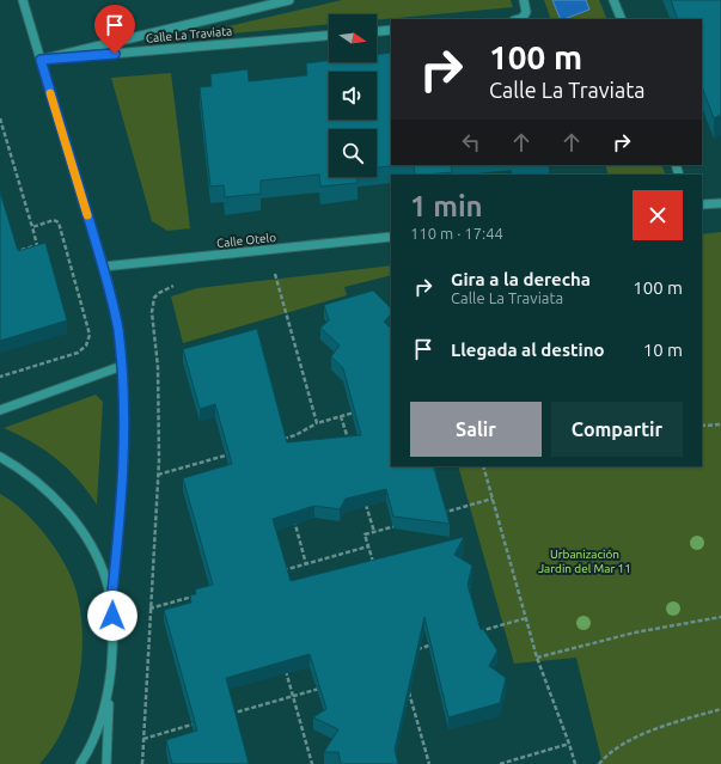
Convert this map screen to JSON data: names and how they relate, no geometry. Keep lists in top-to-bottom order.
{
  "streets": {
    "street": ["Calle La Traviata", "Calle Otelo"]
  },
  "parks": ["Urbanización Jardin del Mar 11"],
  "north": "right",
  "page": {
    "turn": ["100 m", "Calle La Traviata"],
    "heading": ["1 min", "110 m · 17:44"],
    "list": [
      {
        "name": "Gira a la derecha",
        "note": "Calle La Traviata",
        "value": "100 m"
      },
      {
        "name": "Llegada al destino",
        "value": "10 m"
      }
    ],
    "buttons": ["Salir", "Compartir"]
  }
}
